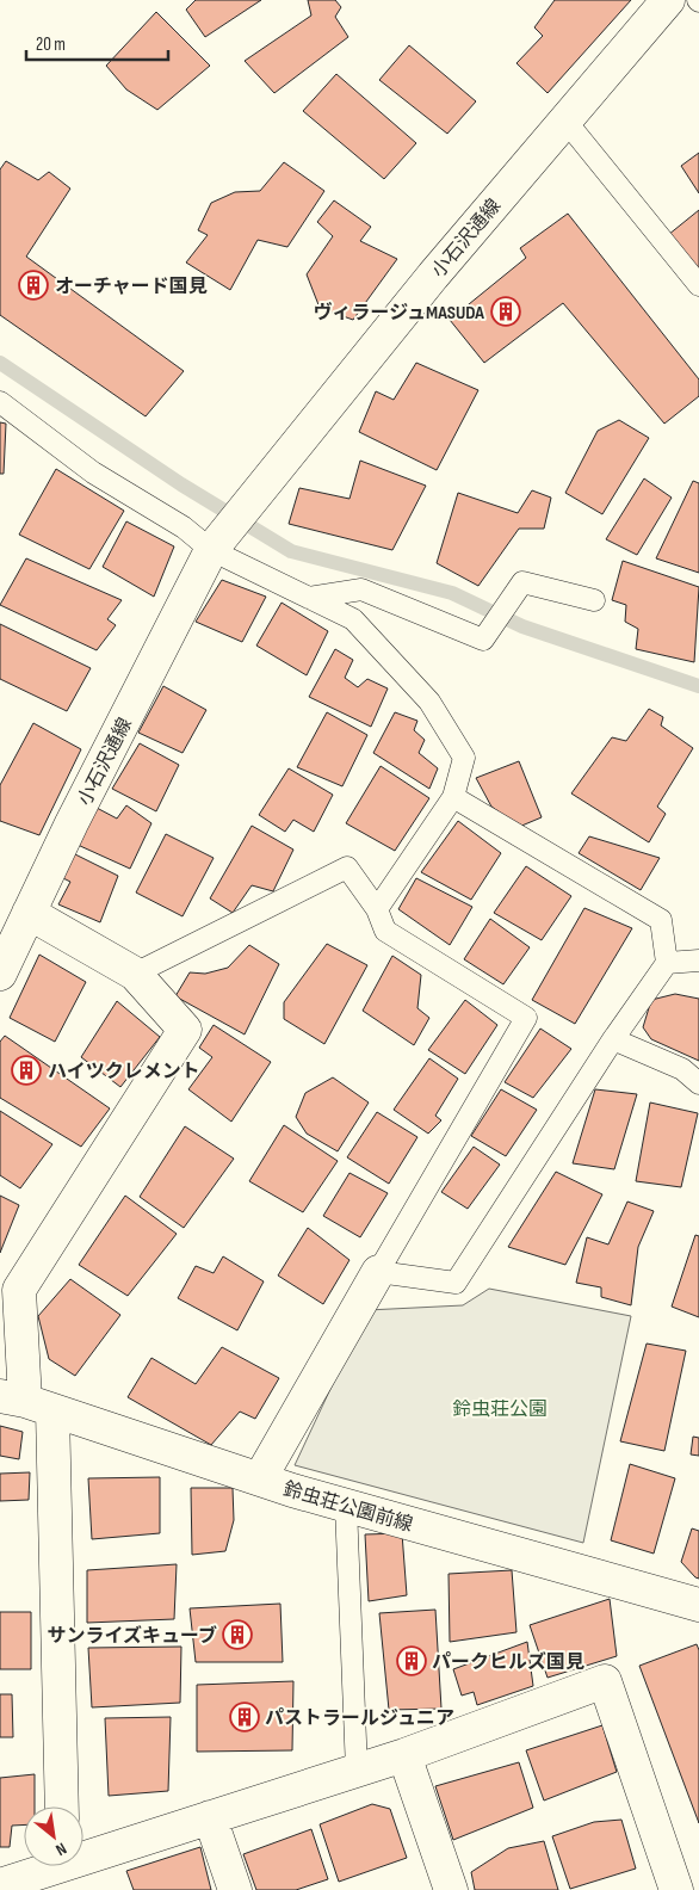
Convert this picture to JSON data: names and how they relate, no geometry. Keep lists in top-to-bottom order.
{
  "streets": {
    "street": ["小石沢通線", "鈴虫荘公園前線"]
  },
  "parks": ["鈴虫荘公園"],
  "places": {
    "building": [
      "オーチャード国見",
      "ヴィラージュMASUDA",
      "ハイツクレメント",
      "サンライズキューブ",
      "パークヒルズ国見",
      "パストラールジュニア"
    ]
  },
  "scale_bar": "20 m",
  "north": "bottom right"
}
